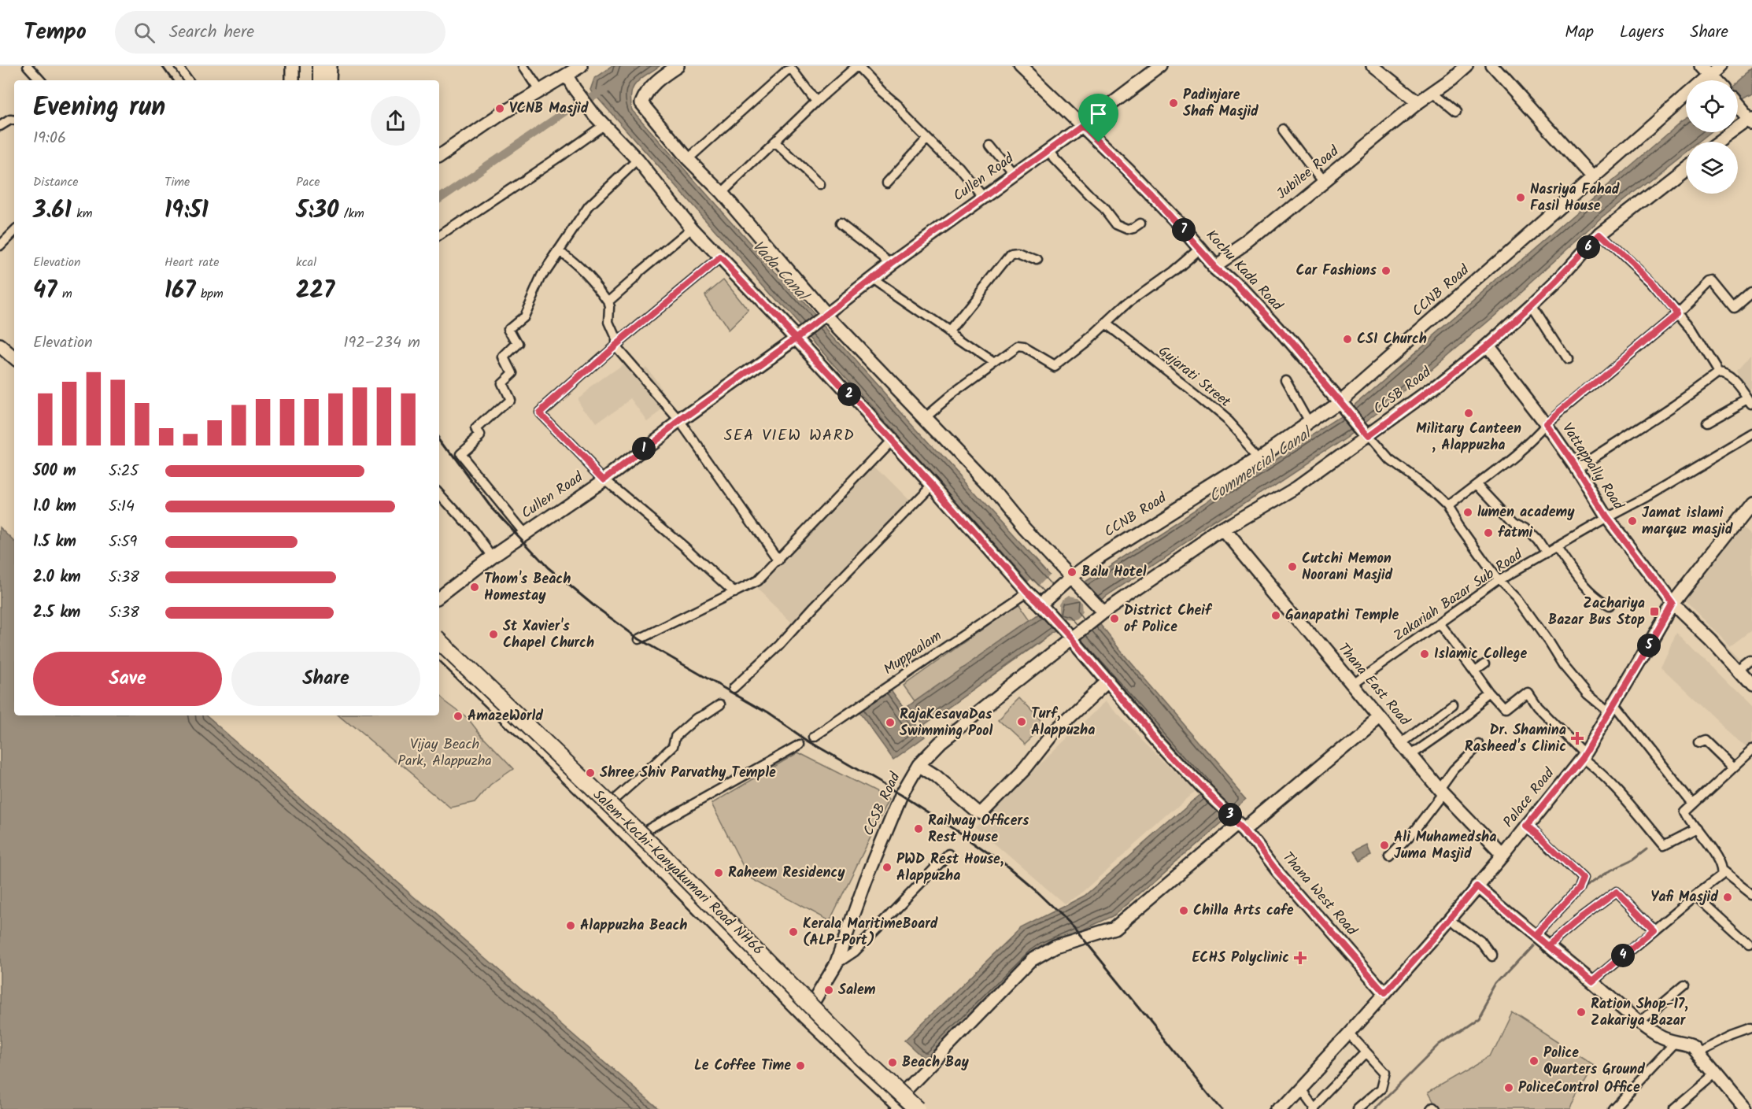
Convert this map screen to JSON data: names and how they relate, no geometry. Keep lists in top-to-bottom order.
{
  "streets": {
    "highway": ["Salem-Kochi-Kanyakumari Road NH66"],
    "main road": [
      "Jubilee Road",
      "Cullen Road",
      "Kochu Kada Road",
      "CCNB Road",
      "CCSB Road",
      "Vattappally Road",
      "Thana East Road",
      "Palace Road",
      "Thana West Road"
    ],
    "street": ["Gujarati Street", "Zakariah Bazar Sub Road", "Muppaalam"]
  },
  "crossings": [
    ["Jubilee Road", "Kochu Kada Road"],
    ["Cullen Road", "Kochu Kada Road"],
    ["Kochu Kada Road", "CCNB Road"],
    ["Kochu Kada Road", "CCSB Road"],
    ["CCNB Road", "Gujarati Street"],
    ["CCSB Road", "Vattappally Road"],
    ["CCSB Road", "Thana East Road"],
    ["Vattappally Road", "Zakariah Bazar Sub Road"],
    ["Vattappally Road", "Palace Road"],
    ["Zakariah Bazar Sub Road", "Thana East Road"],
    ["Thana East Road", "Palace Road"],
    ["Palace Road", "Thana West Road"]
  ],
  "districts": ["SEA VIEW WARD"],
  "water": ["Vada Canal", "Commercial Canal"],
  "parks": ["Vijay Beach Park, Alappuzha"],
  "places": {
    "other": [
      "Padinjare Shafi Masjid",
      "VCNB Masjid",
      "Nasriya Fahad Fasil House",
      "Car Fashions",
      "CSI Church",
      "Military Canteen , Alappuzha",
      "lumen academy",
      "Jamat islami marquz masjid",
      "fatmi",
      "Cutchi Memon Noorani Masjid",
      "Balu Hotel",
      "Thom's Beach Homestay",
      "Ganapathi Temple",
      "District Cheif of Police",
      "St Xavier's Chapel Church",
      "Islamic College",
      "AmazeWorld",
      "Turf, Alappuzha",
      "RajaKesavaDas Swimming Pool",
      "Shree Shiv Parvathy Temple",
      "Railway Officers Rest House",
      "Ali Muhamedsha Juma Masjid",
      "PWD Rest House, Alappuzha",
      "Raheem Residency",
      "Yafi Masjid",
      "Chilla Arts cafe",
      "Alappuzha Beach",
      "Kerala MaritimeBoard (ALP-Port)",
      "Salem",
      "Ration Shop-17, Zakariya Bazar",
      "Police Quarters Ground",
      "Beach Bay",
      "Le Coffee Time",
      "PoliceControl Office"
    ],
    "transit": ["Zachariya Bazar Bus Stop"],
    "health": ["Dr. Shamina Rasheed's Clinic", "ECHS Polyclinic"]
  },
  "page": {
    "header": "Tempo",
    "search": "Search here",
    "nav": ["Map", "Layers", "Share"],
    "heading": ["Evening run", "19:06"],
    "stats": [
      ["Distance", "3.61 km"],
      ["Time", "19:51"],
      ["Pace", "5:30 /km"],
      ["Elevation", "47 m"],
      ["Heart rate", "167 bpm"],
      ["kcal", "227"]
    ],
    "pins": [
      "7",
      "6",
      "2",
      "1",
      "5",
      "3",
      "4"
    ],
    "chart": ["Elevation", "192–234 m"],
    "list": [
      {
        "name": "500 m",
        "note": "5:25"
      },
      {
        "name": "1.0 km",
        "note": "5:14"
      },
      {
        "name": "1.5 km",
        "note": "5:59"
      },
      {
        "name": "2.0 km",
        "note": "5:38"
      },
      {
        "name": "2.5 km",
        "note": "5:38"
      }
    ],
    "buttons": ["Save", "Share"]
  }
}
